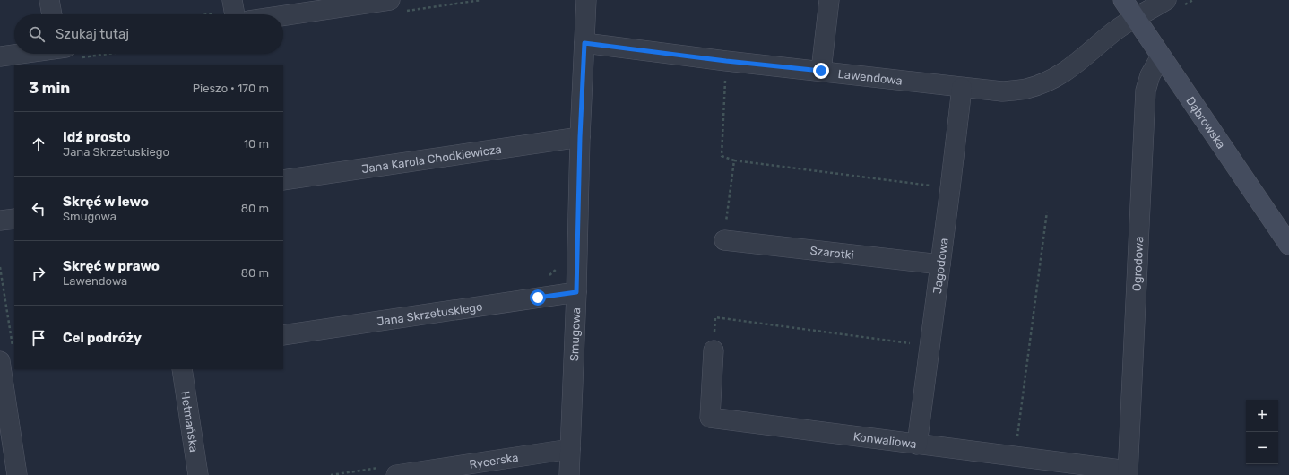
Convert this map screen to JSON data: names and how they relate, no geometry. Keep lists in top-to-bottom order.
{
  "streets": {
    "street": [
      "Lawendowa",
      "Dąbrowska",
      "Jana Karola Chodkiewicza",
      "Szarotki",
      "Ogrodowa",
      "Jagodowa",
      "Jana Skrzetuskiego",
      "Smugowa",
      "Hetmańska",
      "Konwaliowa",
      "Rycerska"
    ]
  },
  "crossings": [
    ["Lawendowa", "Dąbrowska"],
    ["Lawendowa", "Jagodowa"],
    ["Lawendowa", "Smugowa"],
    ["Dąbrowska", "Ogrodowa"],
    ["Jana Karola Chodkiewicza", "Smugowa"],
    ["Szarotki", "Jagodowa"],
    ["Ogrodowa", "Konwaliowa"],
    ["Jagodowa", "Konwaliowa"],
    ["Jana Skrzetuskiego", "Smugowa"],
    ["Smugowa", "Rycerska"]
  ],
  "page": {
    "search": "Szukaj tutaj",
    "heading": ["3 min", "Pieszo · 170 m"],
    "list": [
      ["Idź prosto", "Jana Skrzetuskiego", "10 m"],
      ["Skręć w lewo", "Smugowa", "80 m"],
      ["Skręć w prawo", "Lawendowa", "80 m"],
      "Cel podróży"
    ],
    "map_buttons": ["+", "−"]
  }
}
